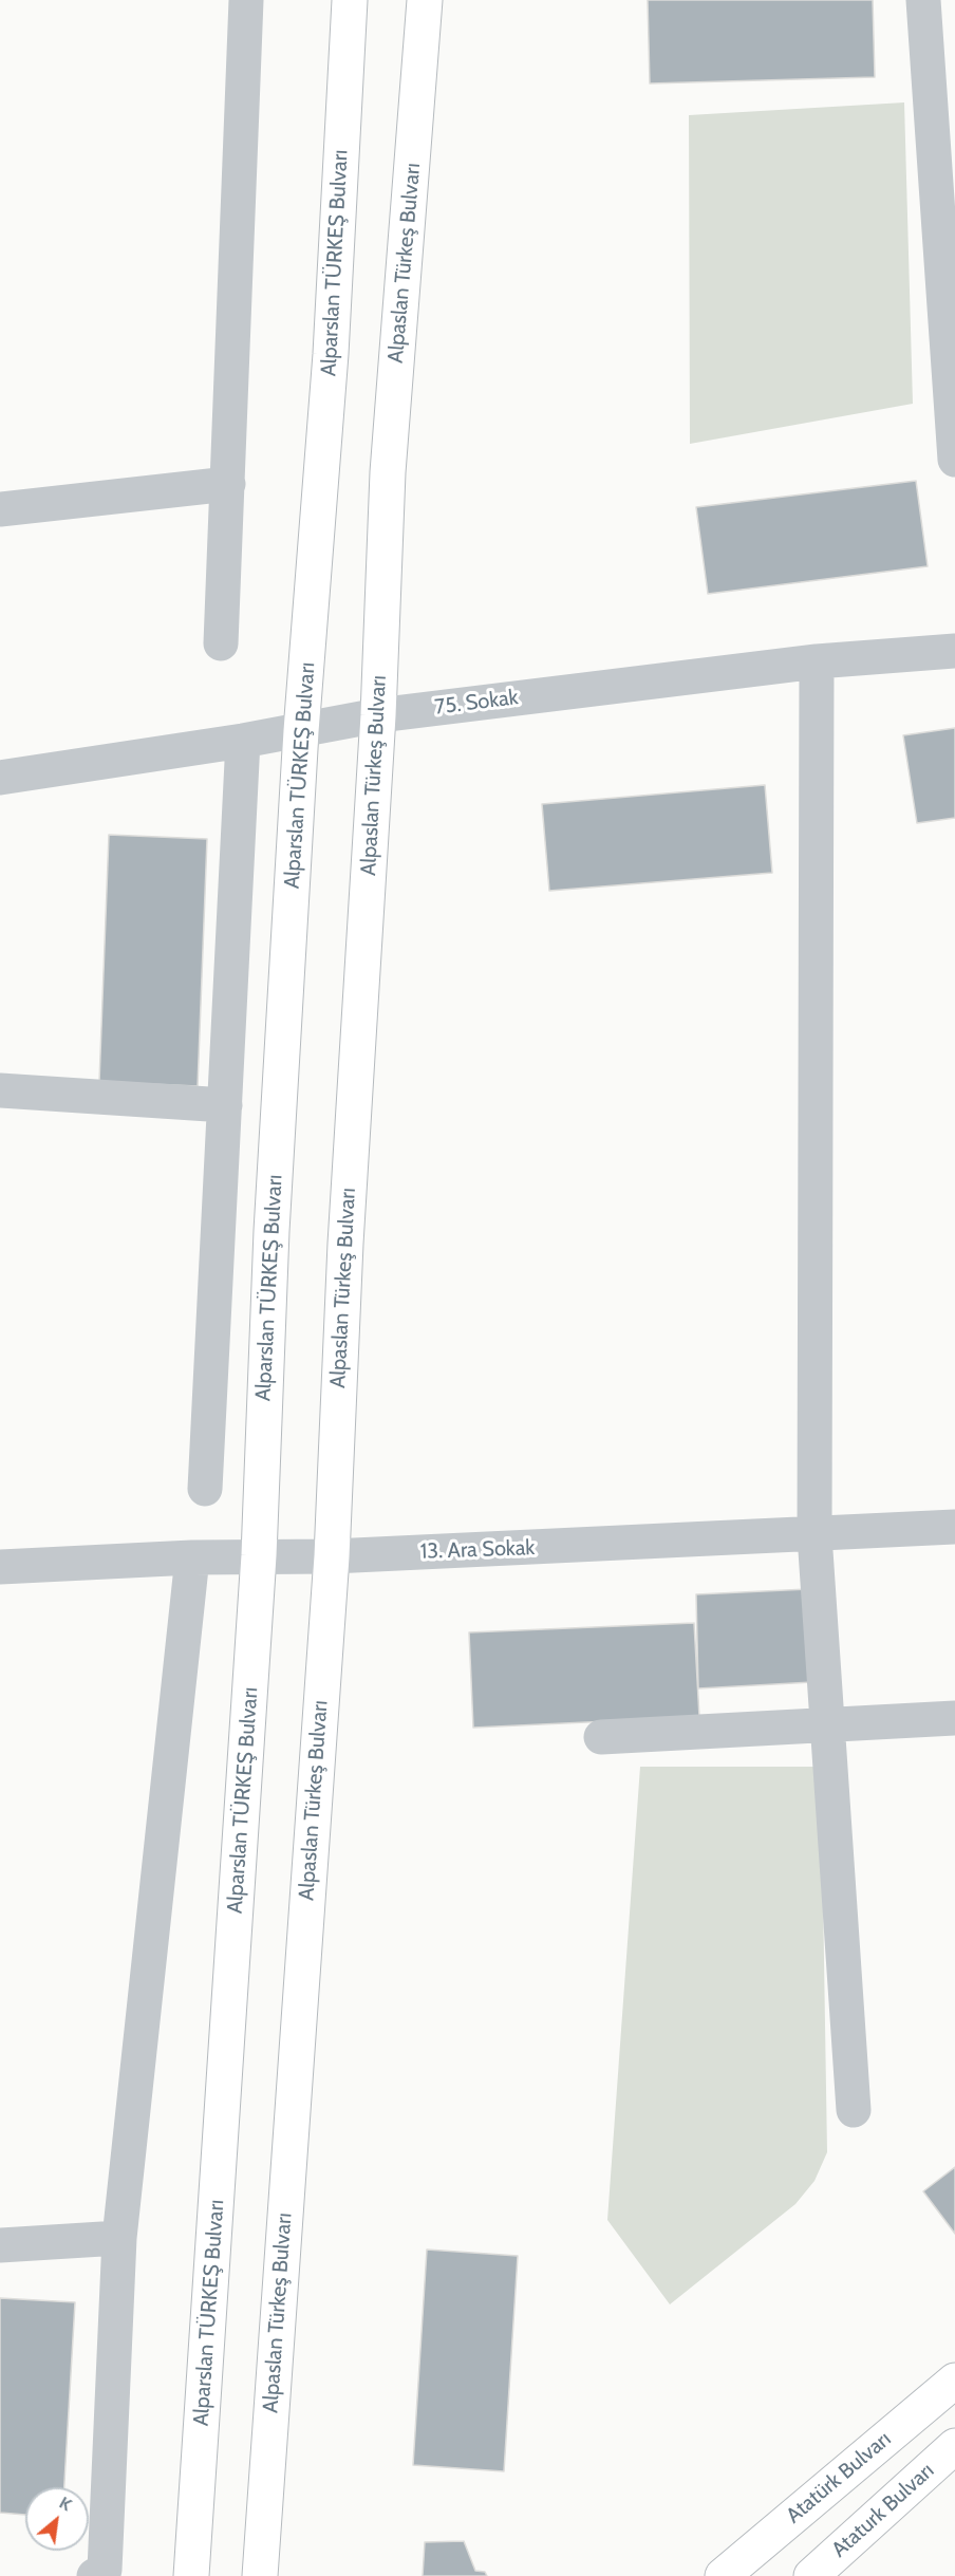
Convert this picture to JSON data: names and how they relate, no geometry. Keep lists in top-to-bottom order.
{
  "streets": {
    "main road": [
      "Alparslan TÜRKEŞ Bulvarı",
      "Alpaslan Türkeş Bulvarı",
      "Atatürk Bulvarı",
      "Ataturk Bulvarı"
    ],
    "street": ["75. Sokak", "13. Ara Sokak"]
  },
  "crossings": [
    ["Alparslan TÜRKEŞ Bulvarı", "75. Sokak"],
    ["Alparslan TÜRKEŞ Bulvarı", "13. Ara Sokak"],
    ["Alpaslan Türkeş Bulvarı", "75. Sokak"],
    ["Alpaslan Türkeş Bulvarı", "13. Ara Sokak"]
  ],
  "north": "top right"
}
